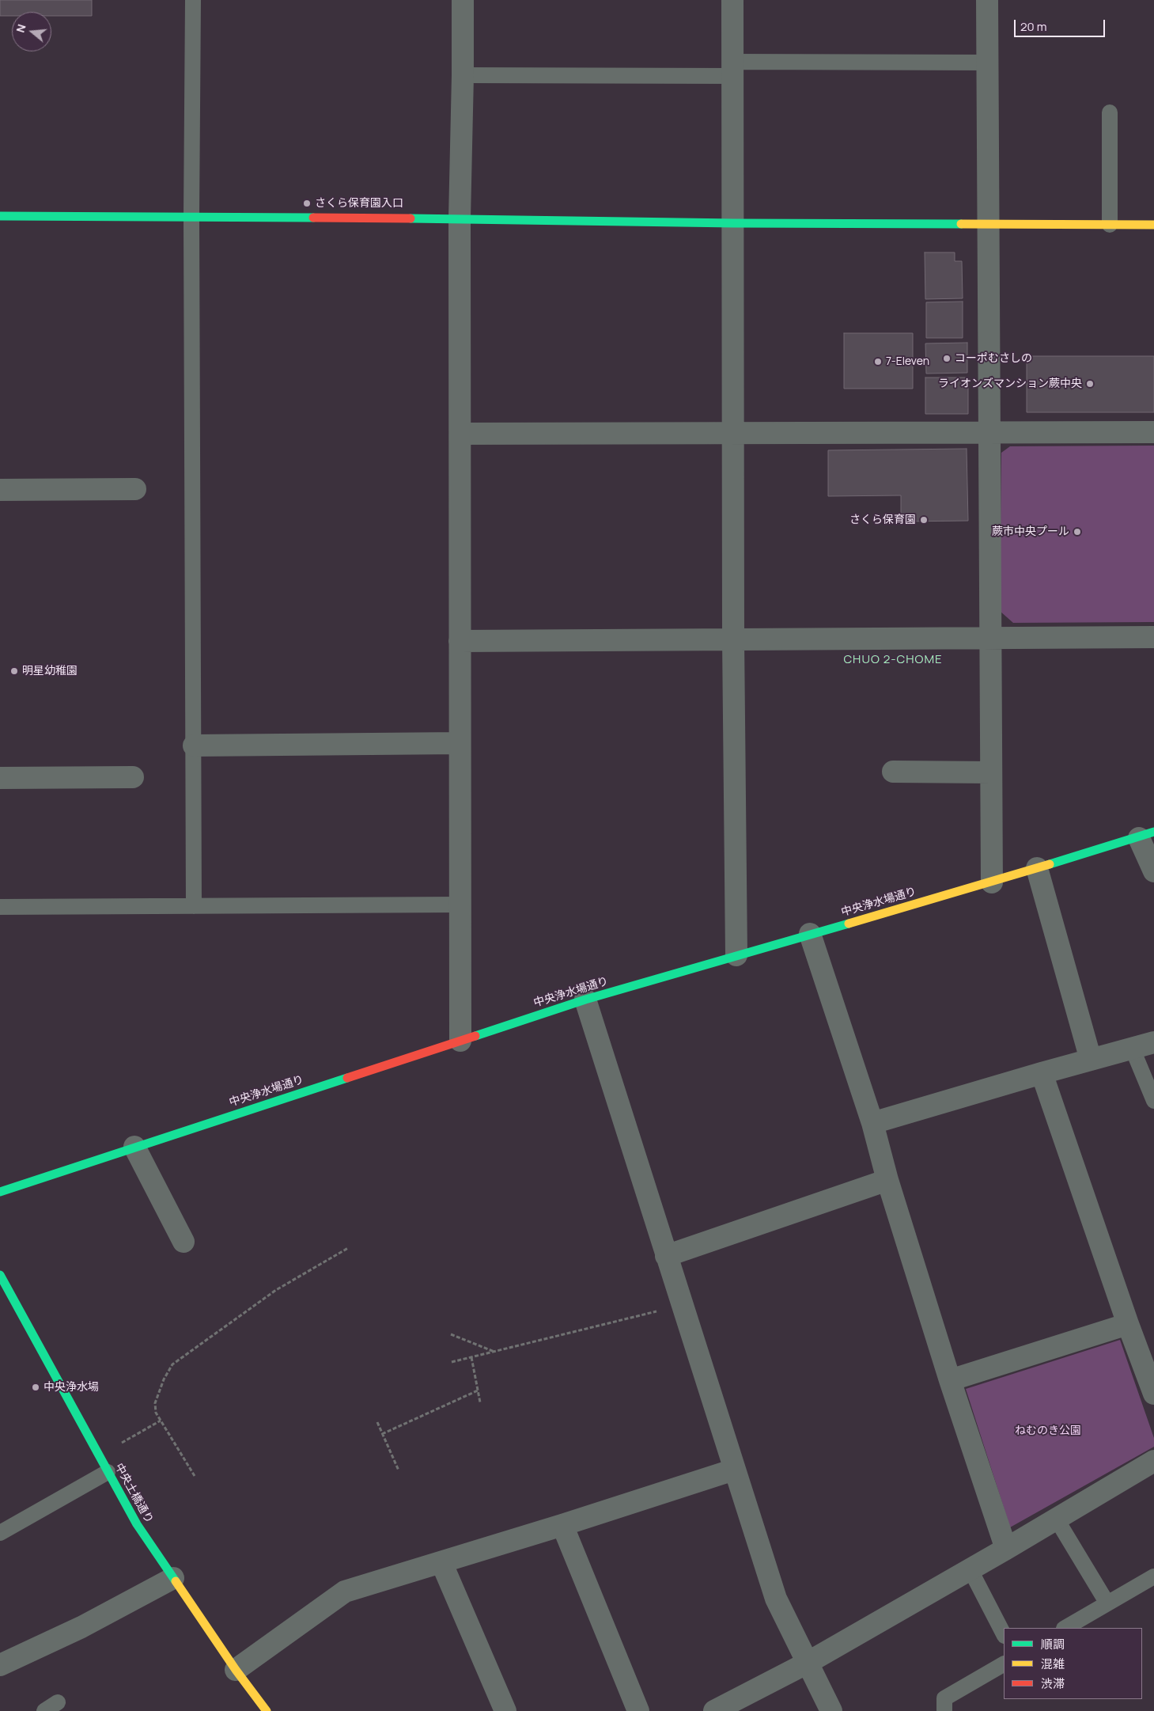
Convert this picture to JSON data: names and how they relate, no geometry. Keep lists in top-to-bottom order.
{
  "streets": {
    "street": ["中央浄水場通り", "中央土橋通り"]
  },
  "districts": ["CHUO 2-CHOME"],
  "parks": ["ねむのき公園"],
  "places": [
    "さくら保育園入口",
    "コーポむさしの",
    "7-Eleven",
    "ライオンズマンション蕨中央",
    "さくら保育園",
    "蕨市中央プール",
    "明星幼稚園",
    "中央浄水場"
  ],
  "legend": ["順調", "混雑", "渋滞"],
  "scale_bar": "20 m",
  "north": "left"
}
